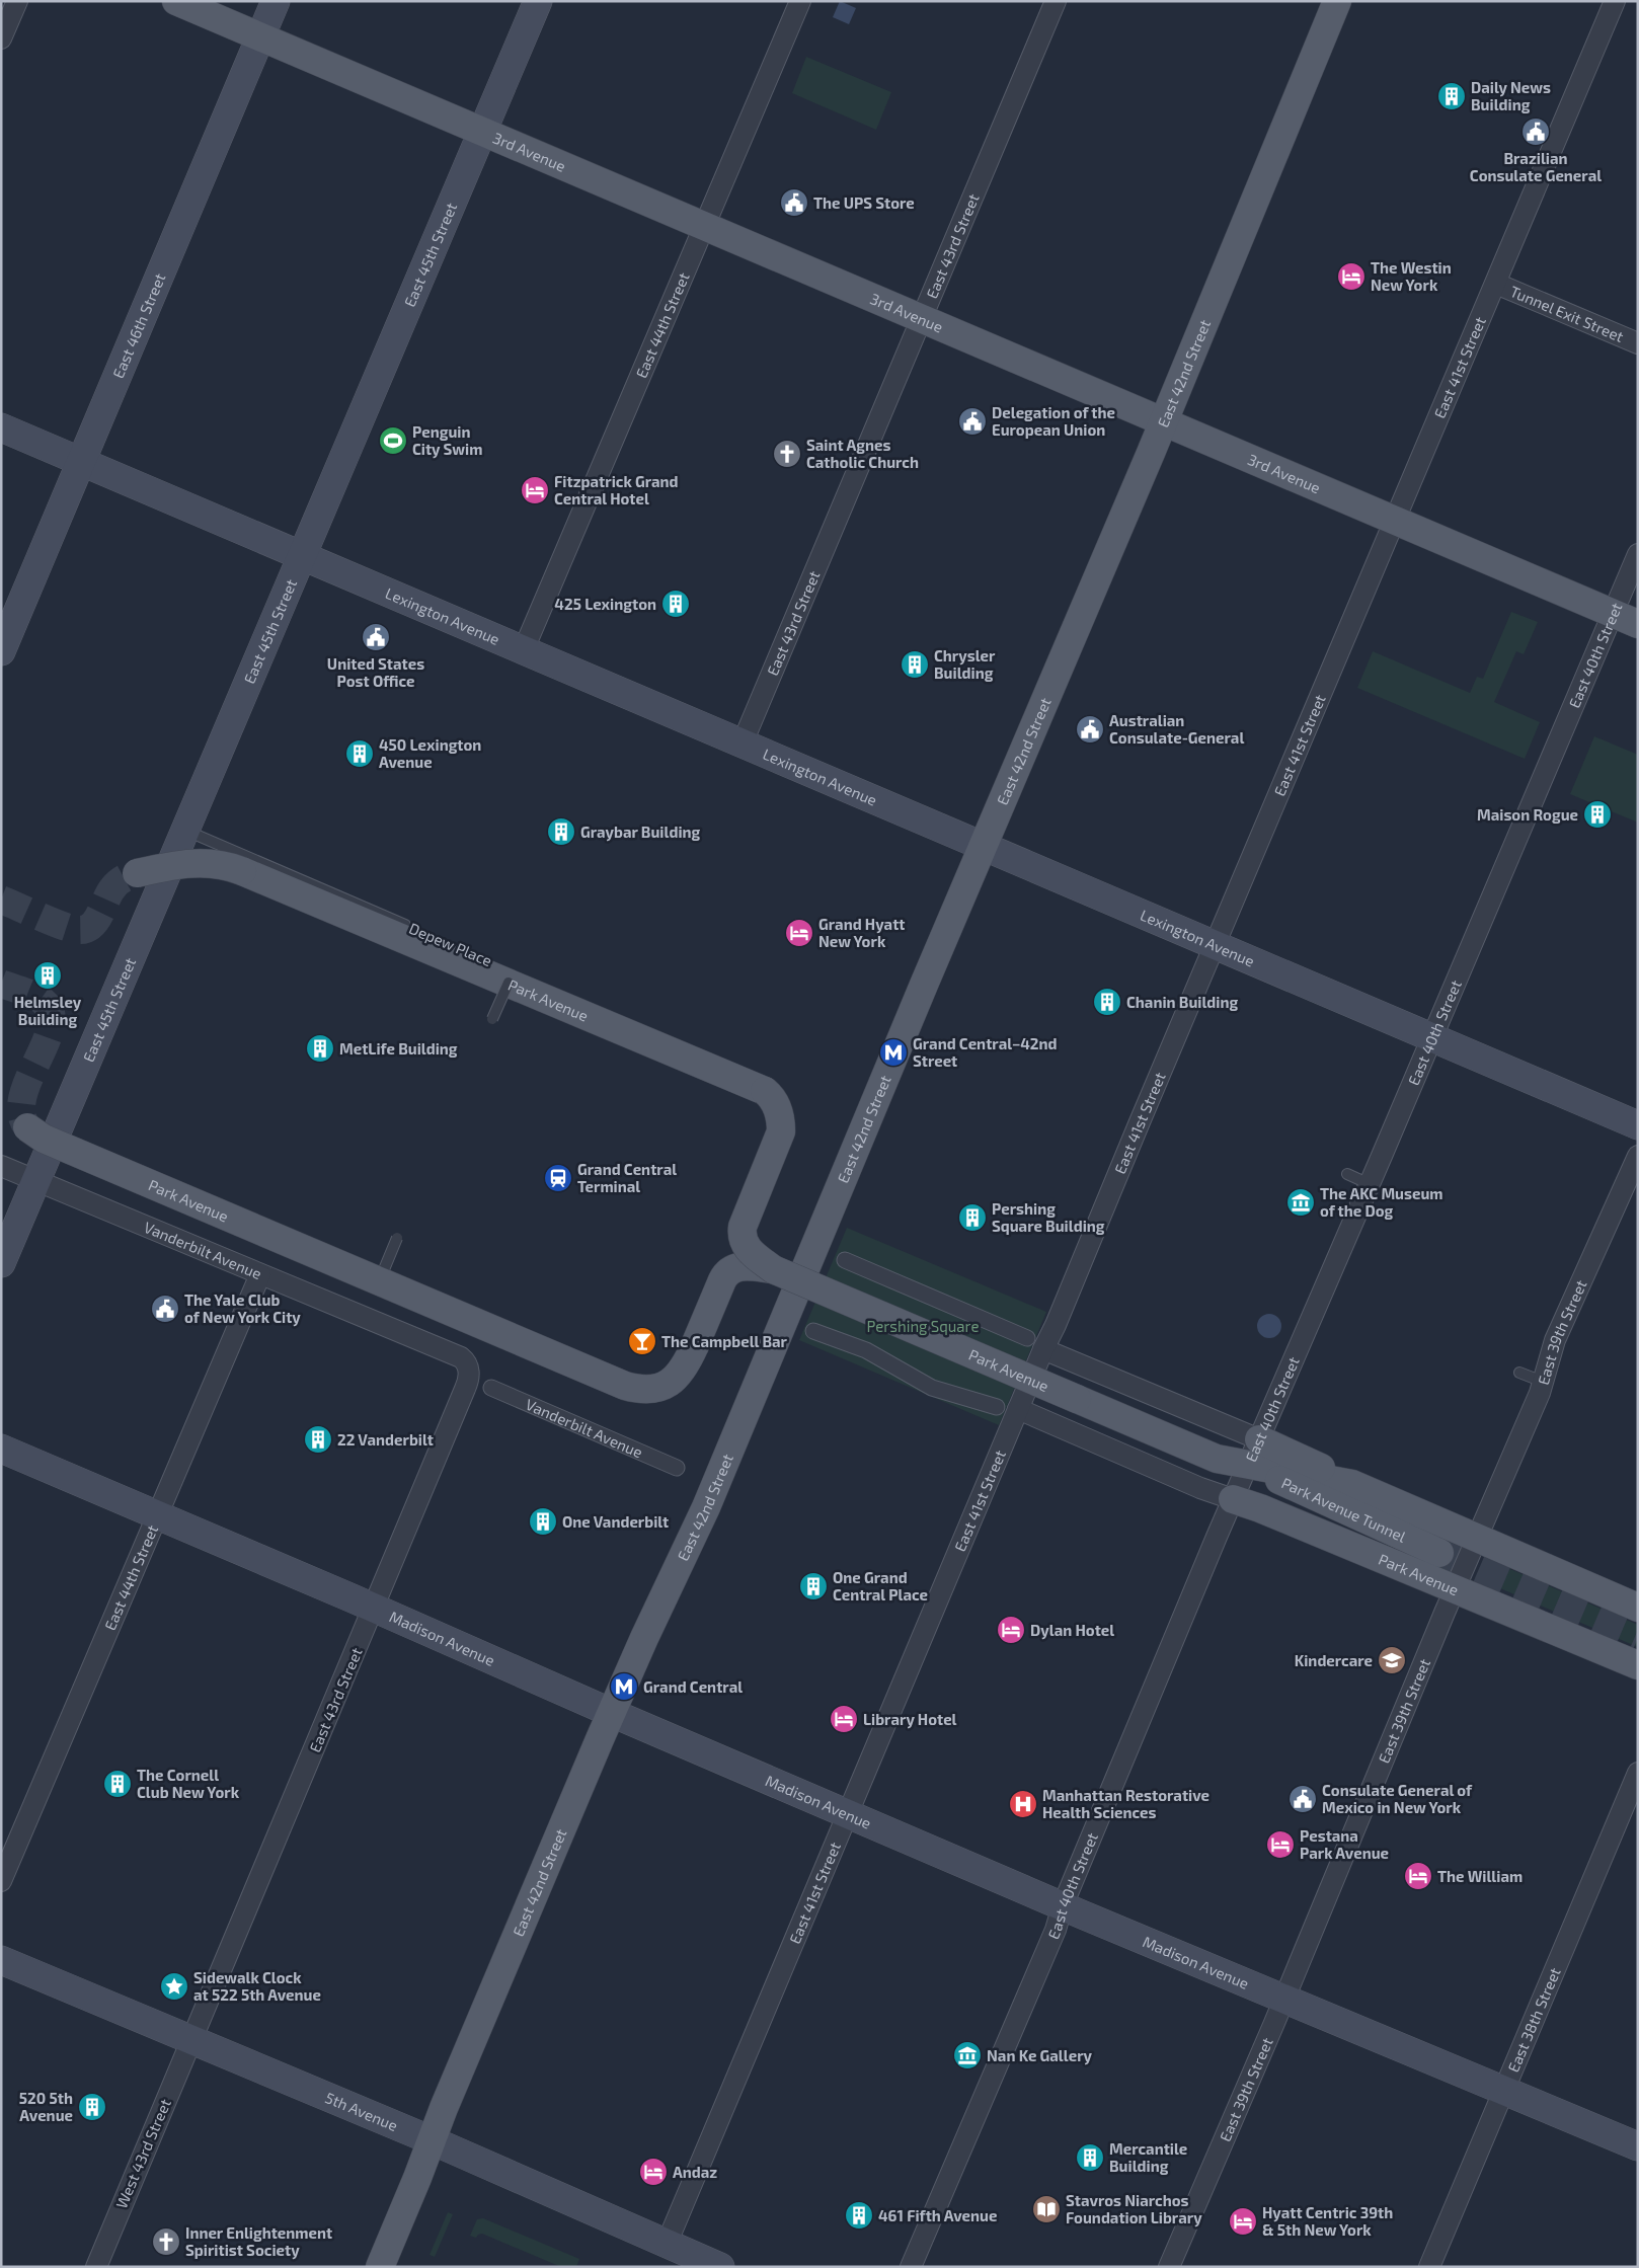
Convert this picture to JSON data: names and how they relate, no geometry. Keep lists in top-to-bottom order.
{
  "streets": {
    "main road": [
      "3rd Avenue",
      "East 45th Street",
      "East 46th Street",
      "East 42nd Street",
      "Lexington Avenue",
      "Park Avenue",
      "Park Avenue Tunnel",
      "Madison Avenue",
      "5th Avenue"
    ],
    "street": [
      "East 43rd Street",
      "Tunnel Exit Street",
      "East 44th Street",
      "East 41st Street",
      "East 40th Street",
      "Vanderbilt Avenue",
      "East 39th Street",
      "East 38th Street",
      "West 43rd Street"
    ],
    "lane": ["Depew Place"]
  },
  "crossings": [
    ["3rd Avenue", "East 43rd Street"],
    ["3rd Avenue", "East 45th Street"],
    ["3rd Avenue", "East 44th Street"],
    ["3rd Avenue", "East 46th Street"],
    ["3rd Avenue", "East 41st Street"],
    ["3rd Avenue", "East 42nd Street"],
    ["3rd Avenue", "East 40th Street"],
    ["East 43rd Street", "Lexington Avenue"],
    ["East 43rd Street", "Vanderbilt Avenue"],
    ["East 43rd Street", "Madison Avenue"],
    ["East 43rd Street", "5th Avenue"],
    ["East 43rd Street", "West 43rd Street"],
    ["East 45th Street", "Lexington Avenue"],
    ["East 45th Street", "Depew Place"],
    ["East 45th Street", "Vanderbilt Avenue"],
    ["Tunnel Exit Street", "East 41st Street"],
    ["East 44th Street", "Lexington Avenue"],
    ["East 44th Street", "Vanderbilt Avenue"],
    ["East 44th Street", "Madison Avenue"],
    ["East 46th Street", "Lexington Avenue"],
    ["East 41st Street", "Lexington Avenue"],
    ["East 41st Street", "Park Avenue"],
    ["East 41st Street", "Madison Avenue"],
    ["East 41st Street", "5th Avenue"],
    ["East 42nd Street", "Lexington Avenue"],
    ["East 42nd Street", "Madison Avenue"],
    ["East 42nd Street", "5th Avenue"],
    ["Lexington Avenue", "East 40th Street"],
    ["East 40th Street", "Park Avenue"],
    ["East 40th Street", "Park Avenue Tunnel"],
    ["East 40th Street", "Madison Avenue"],
    ["Park Avenue", "East 39th Street"],
    ["Park Avenue", "Park Avenue Tunnel"],
    ["East 39th Street", "Madison Avenue"],
    ["Madison Avenue", "East 38th Street"],
    ["5th Avenue", "West 43rd Street"]
  ],
  "parks": ["Pershing Square"],
  "places": {
    "building": [
      "Daily News Building",
      "425 Lexington",
      "Chrysler Building",
      "450 Lexington Avenue",
      "Maison Rogue",
      "Graybar Building",
      "Helmsley Building",
      "Chanin Building",
      "MetLife Building",
      "Pershing Square Building",
      "22 Vanderbilt",
      "One Vanderbilt",
      "One Grand Central Place",
      "The Cornell Club New York",
      "520 5th Avenue",
      "Mercantile Building",
      "461 Fifth Avenue"
    ],
    "public building": [
      "Brazilian Consulate General",
      "The UPS Store",
      "Delegation of the European Union",
      "United States Post Office",
      "Australian Consulate-General",
      "The Yale Club of New York City",
      "Consulate General of Mexico in New York"
    ],
    "hotel": [
      "The Westin New York",
      "Fitzpatrick Grand Central Hotel",
      "Grand Hyatt New York",
      "Dylan Hotel",
      "Library Hotel",
      "Pestana Park Avenue",
      "The William",
      "Andaz",
      "Hyatt Centric 39th & 5th New York"
    ],
    "sports": ["Penguin City Swim"],
    "church": ["Saint Agnes Catholic Church", "Inner Enlightenment Spiritist Society"],
    "metro station": ["Grand Central–42nd Street", "Grand Central"],
    "station": ["Grand Central Terminal"],
    "museum": ["The AKC Museum of the Dog", "Nan Ke Gallery"],
    "bar": ["The Campbell Bar"],
    "school or university": ["Kindercare"],
    "hospital": ["Manhattan Restorative Health Sciences"],
    "place": ["Sidewalk Clock at 522 5th Avenue"],
    "library": ["Stavros Niarchos Foundation Library"]
  }
}
